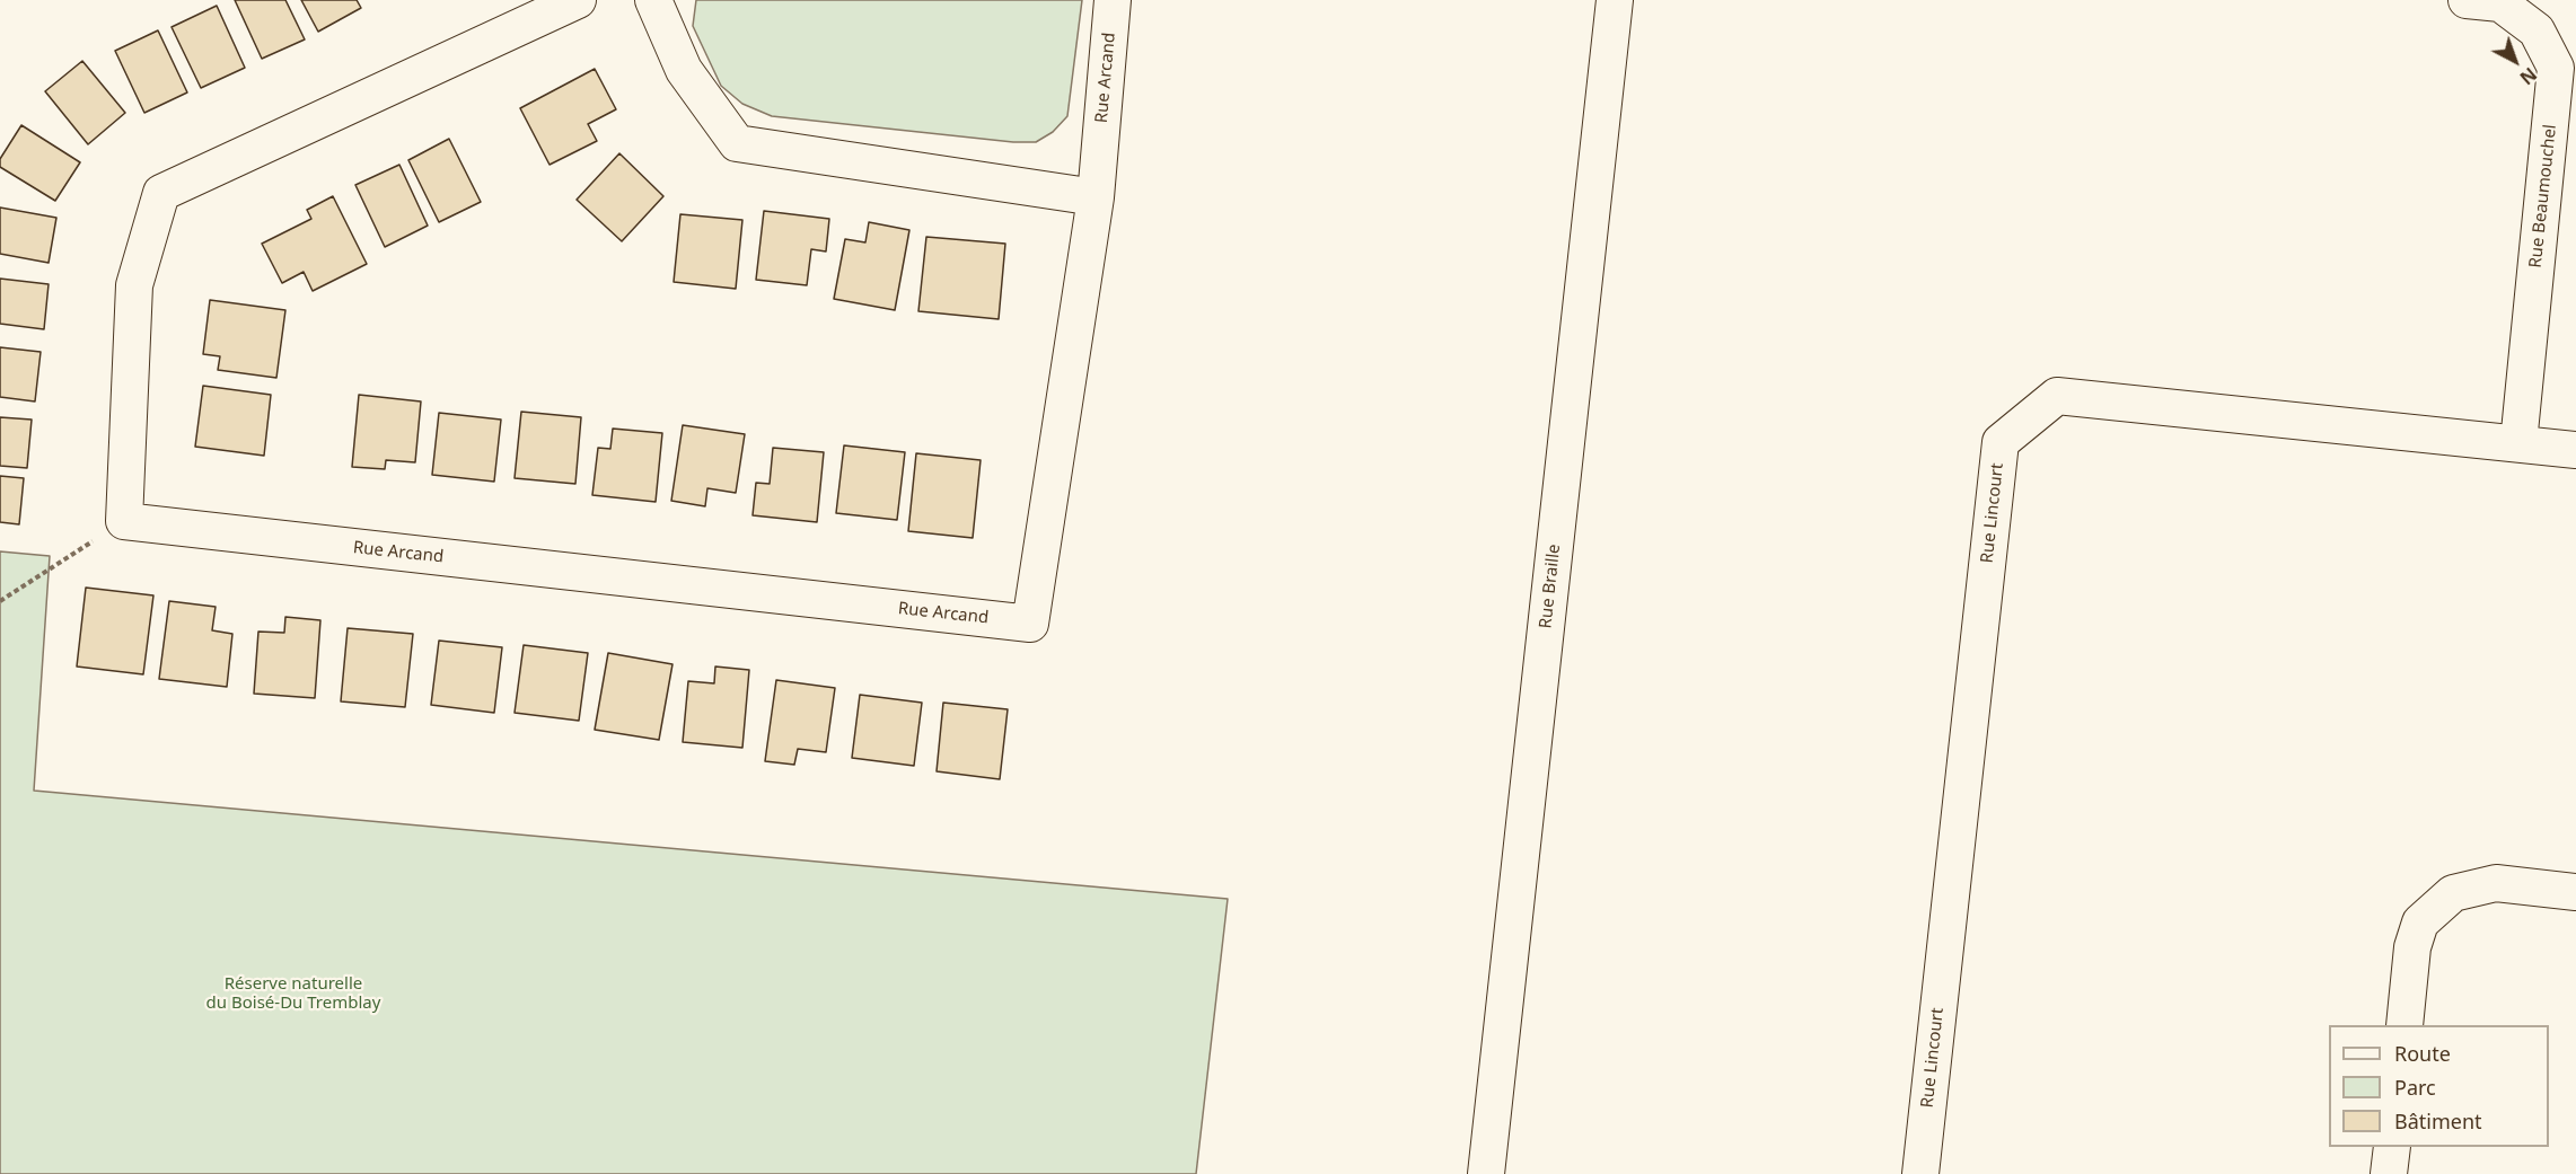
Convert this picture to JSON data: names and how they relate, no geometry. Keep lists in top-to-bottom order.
{
  "streets": {
    "street": [
      "Rue Arcand",
      "Rue Beaumouchel",
      "Rue Lincourt",
      "Rue Braille"
    ]
  },
  "crossings": [
    ["Rue Beaumouchel", "Rue Lincourt"]
  ],
  "parks": ["Réserve naturelle du Boisé-Du Tremblay"],
  "legend": ["Route", "Parc", "Bâtiment"],
  "north": "bottom right"
}
